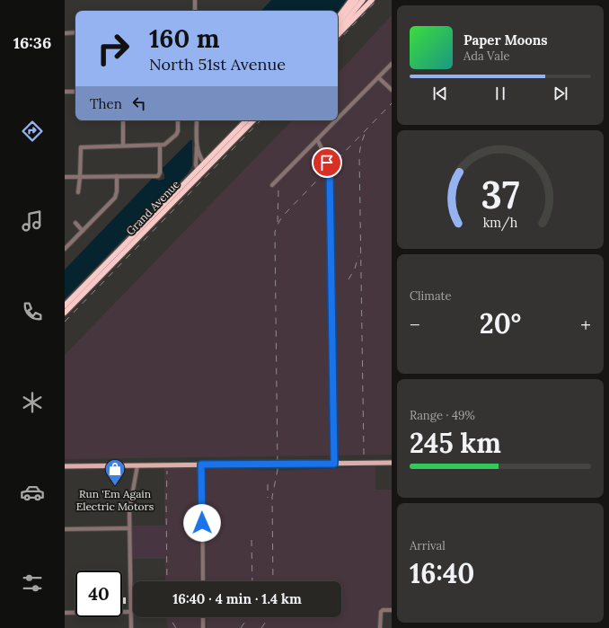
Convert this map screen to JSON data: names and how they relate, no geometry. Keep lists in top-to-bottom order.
{
  "streets": {
    "highway": ["Grand Avenue"]
  },
  "places": {
    "shop": ["Run 'Em Again Electric Motors"]
  },
  "page": {
    "tabs": "16:36",
    "turn": ["160 m", "North 51st Avenue"],
    "song": ["Paper Moons", "Ada Vale"],
    "then": "Then",
    "tile": [
      "Climate",
      ["Range · 49%", "245 km"],
      ["Arrival", "16:40"]
    ],
    "heat": ["−", "20°", "+"],
    "limit": "40",
    "trip": "16:40 · 4 min · 1.4 km",
    "gauge": ["37", "km/h"]
  }
}
